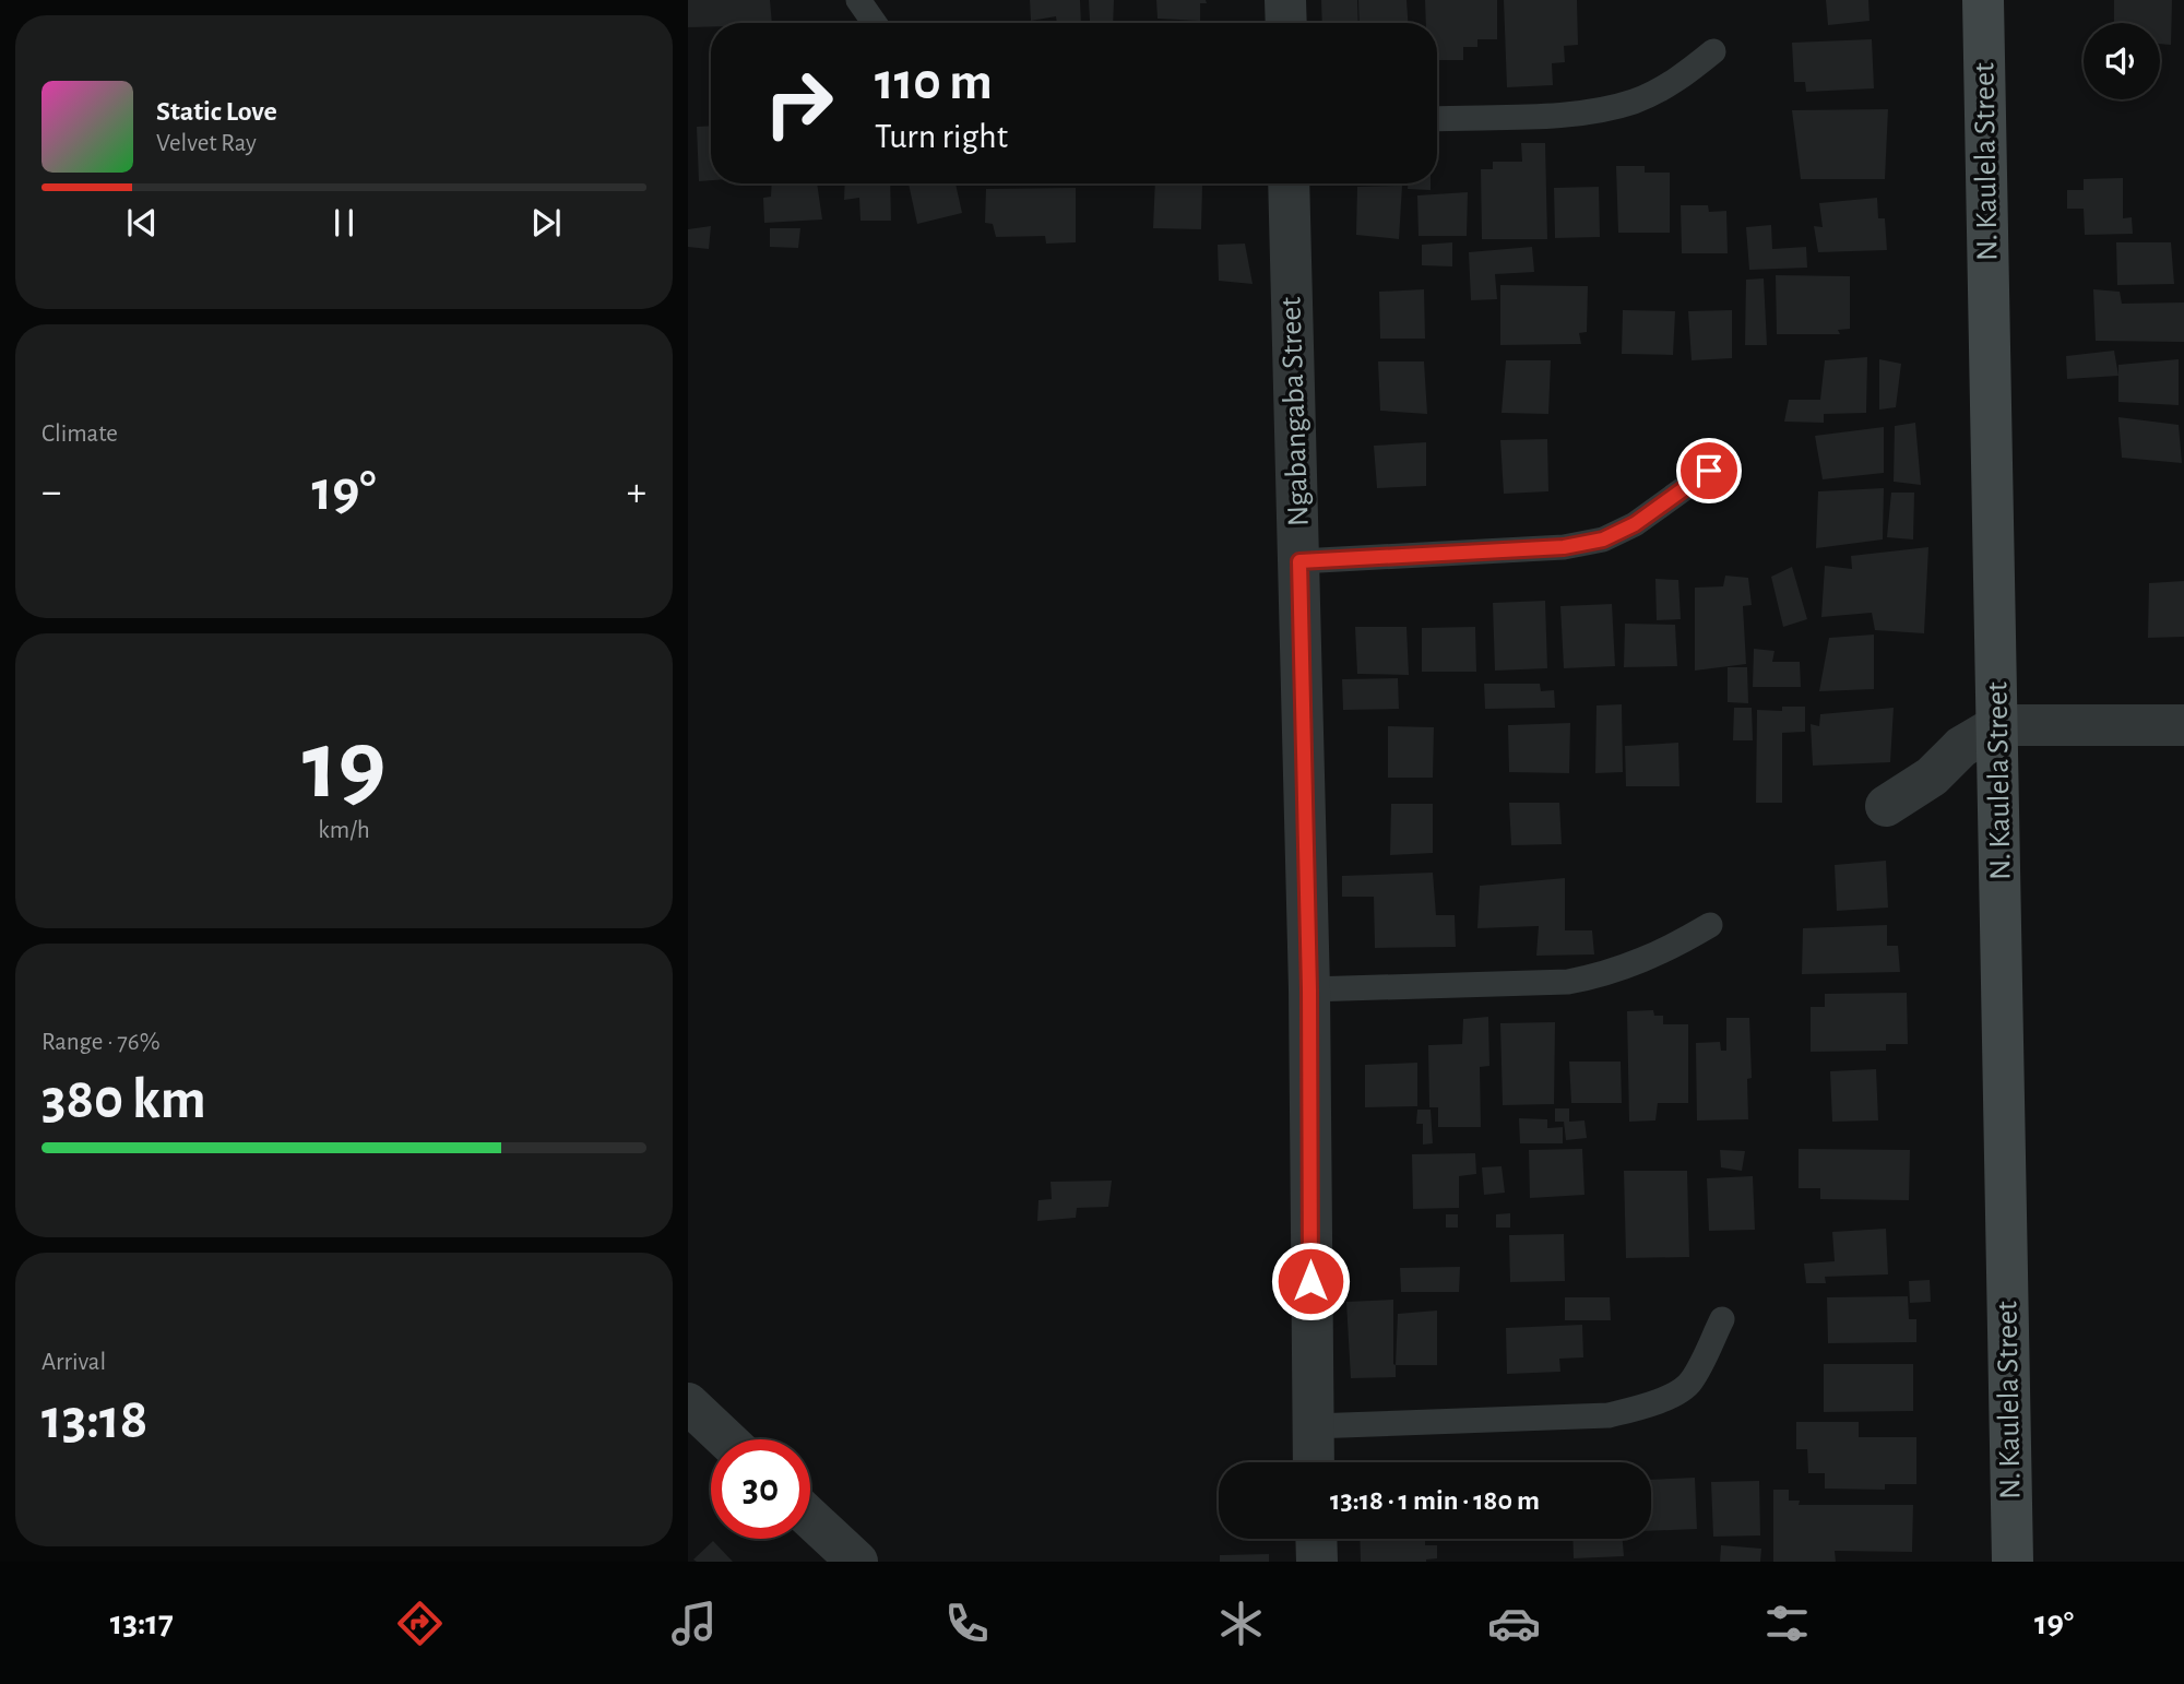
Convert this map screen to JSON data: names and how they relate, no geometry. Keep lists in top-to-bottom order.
{
  "streets": {
    "street": ["N. Kaulela Street", "Ngabangaba Street"]
  },
  "page": {
    "turn": ["110 m", "Turn right"],
    "song": ["Static Love", "Velvet Ray"],
    "tile": [
      "Climate",
      ["19", "km/h"],
      ["Range · 76%", "380 km"],
      ["Arrival", "13:18"]
    ],
    "heat": ["−", "19°", "+"],
    "limit": "30",
    "trip": "13:18 · 1 min · 180 m",
    "tabs": ["13:17", "19°"]
  }
}
